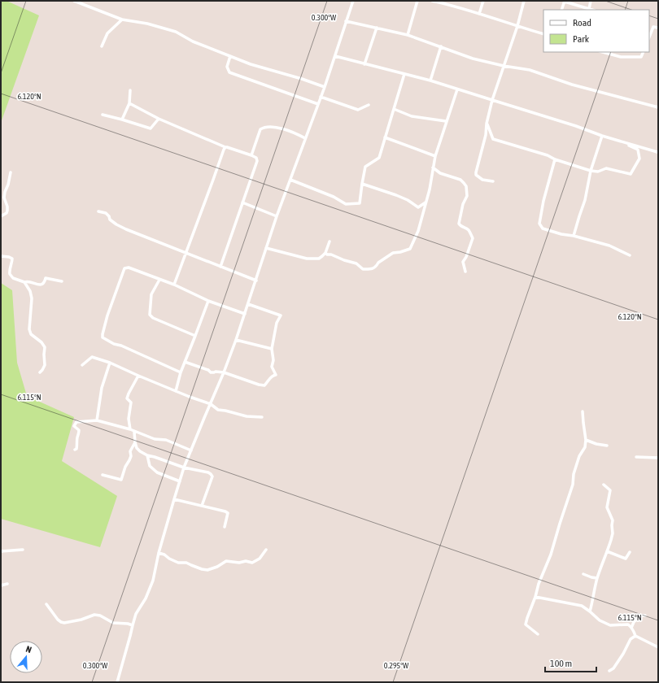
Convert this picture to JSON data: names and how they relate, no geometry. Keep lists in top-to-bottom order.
{
  "legend": ["Road", "Park"],
  "scale_bar": "100 m",
  "north": "top",
  "coordinates": [
    "0.300°W",
    "6.120°N",
    "6.115°N",
    "0.295°W"
  ]
}
